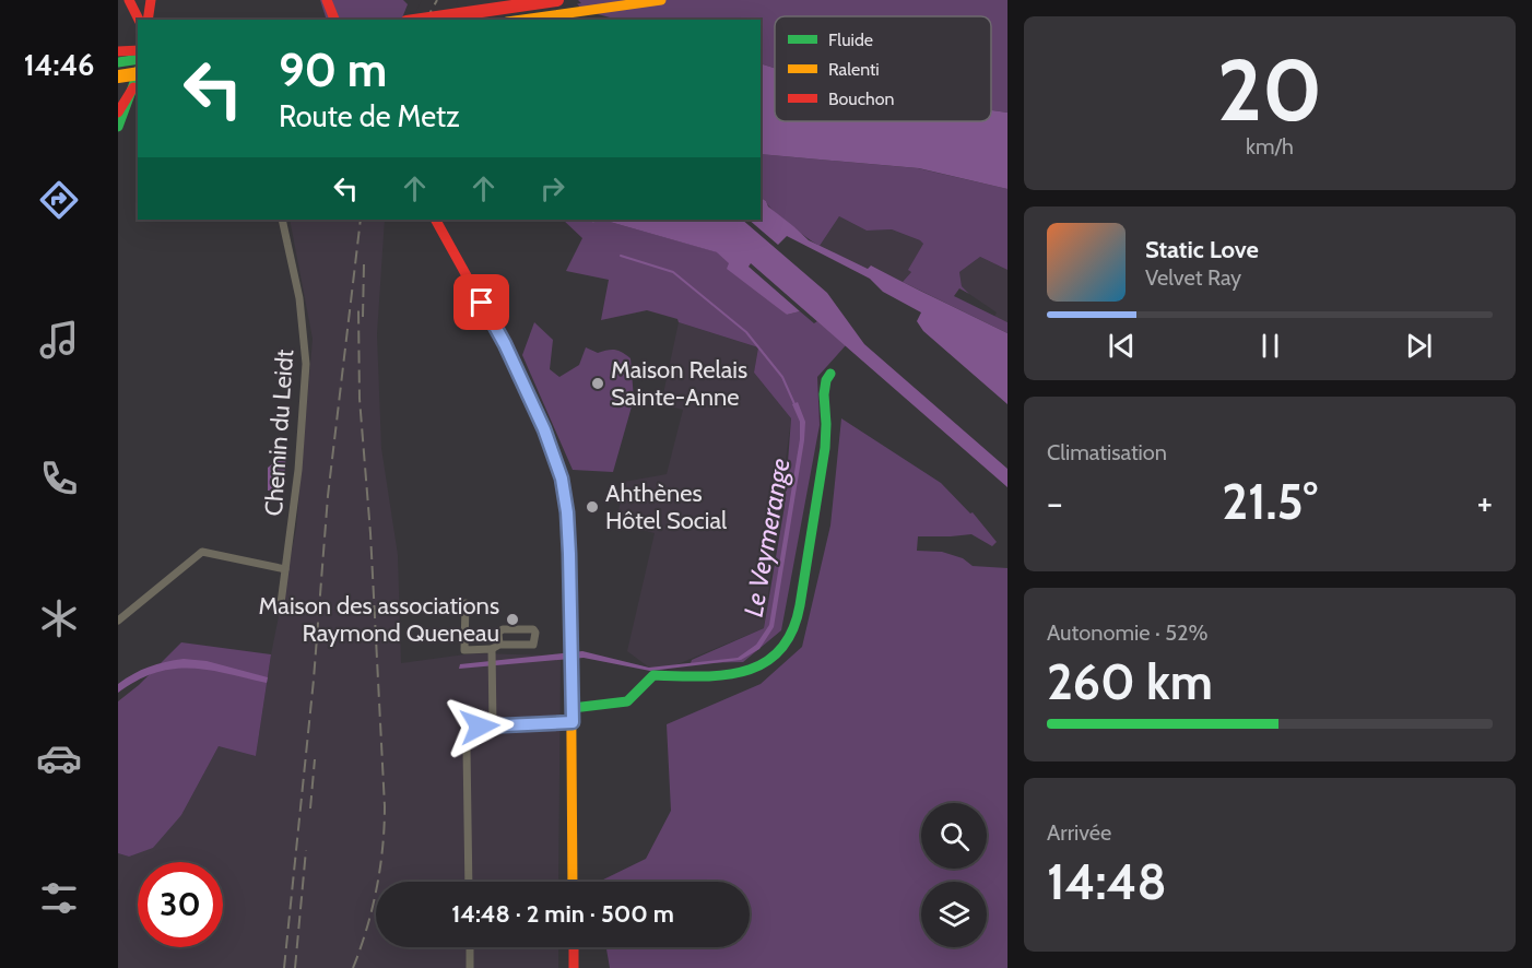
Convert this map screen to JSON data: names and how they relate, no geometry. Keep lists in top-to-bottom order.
{
  "streets": {
    "street": ["Chemin du Leidt"]
  },
  "water": ["Le Veymerange"],
  "places": ["Maison Relais Sainte-Anne", "Ahthènes Hôtel Social", "Maison des associations Raymond Queneau"],
  "legend": ["Fluide", "Ralenti", "Bouchon"],
  "page": {
    "tabs": "14:46",
    "tile": [
      ["20", "km/h"],
      "Climatisation",
      ["Autonomie · 52%", "260 km"],
      ["Arrivée", "14:48"]
    ],
    "turn": ["90 m", "Route de Metz"],
    "song": ["Static Love", "Velvet Ray"],
    "heat": ["−", "21.5°", "+"],
    "limit": "30",
    "trip": "14:48 · 2 min · 500 m"
  }
}
